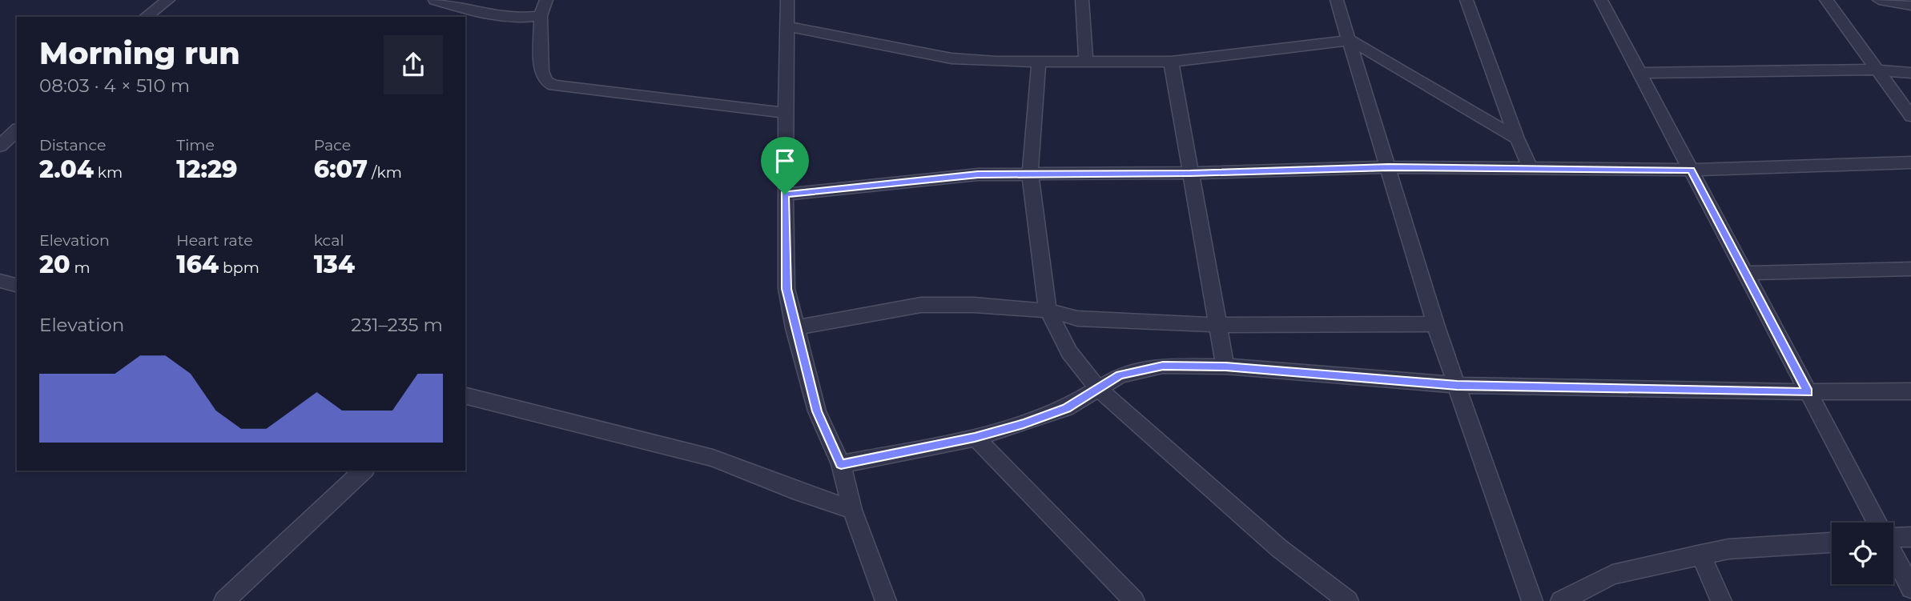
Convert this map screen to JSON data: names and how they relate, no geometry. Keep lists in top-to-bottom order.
{
  "page": {
    "heading": ["Morning run", "08:03 · 4 × 510 m"],
    "stats": [
      ["Distance", "2.04 km"],
      ["Time", "12:29"],
      ["Pace", "6:07 /km"],
      ["Elevation", "20 m"],
      ["Heart rate", "164 bpm"],
      ["kcal", "134"]
    ],
    "chart": ["Elevation", "231–235 m"]
  }
}
